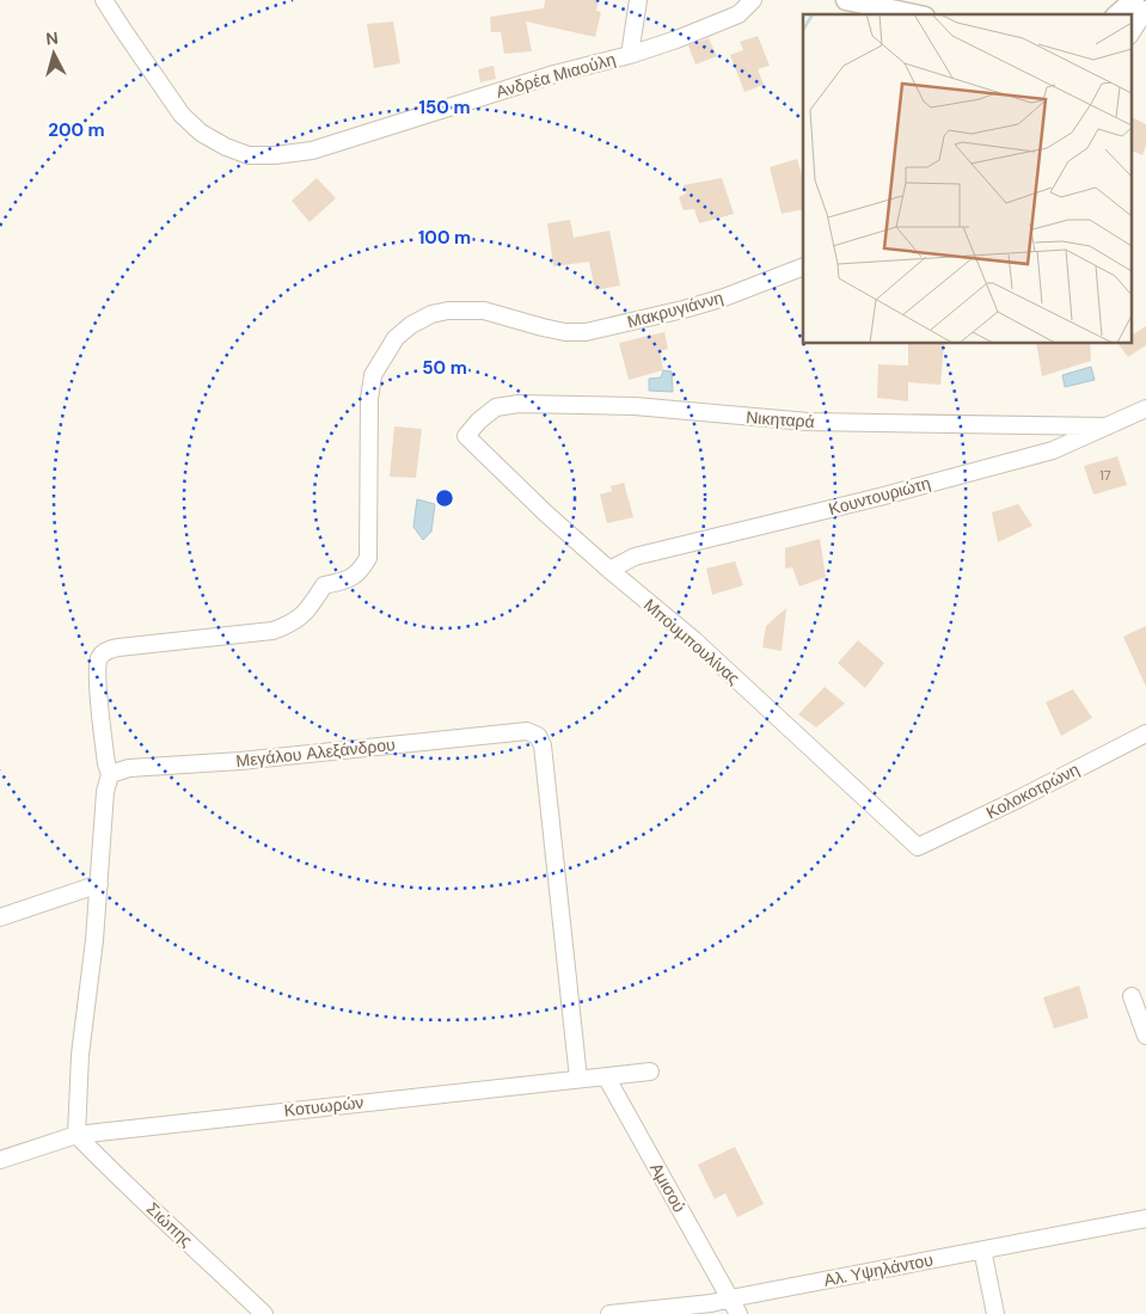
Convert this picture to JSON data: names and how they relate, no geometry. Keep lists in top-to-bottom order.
{
  "streets": {
    "street": [
      "Ανδρέα Μιαούλη",
      "Μακρυγιάννη",
      "Νικηταρά",
      "Κουντουριώτη",
      "Μπουμπουλίνας",
      "Μεγάλου Αλεξάνδρου",
      "Κολοκοτρώνη",
      "Κοτυωρών",
      "Αμισού",
      "Σιώπης",
      "Αλ. Υψηλάντου"
    ]
  },
  "crossings": [
    ["Μακρυγιάννη", "Μεγάλου Αλεξάνδρου"],
    ["Νικηταρά", "Κουντουριώτη"],
    ["Νικηταρά", "Μπουμπουλίνας"],
    ["Κουντουριώτη", "Μπουμπουλίνας"],
    ["Μπουμπουλίνας", "Κολοκοτρώνη"],
    ["Μεγάλου Αλεξάνδρου", "Κοτυωρών"],
    ["Κοτυωρών", "Αμισού"],
    ["Κοτυωρών", "Σιώπης"],
    ["Αμισού", "Αλ. Υψηλάντου"]
  ],
  "house_numbers": ["17"],
  "north": "top",
  "rings": [
    "150 m",
    "200 m",
    "100 m",
    "50 m"
  ]
}
